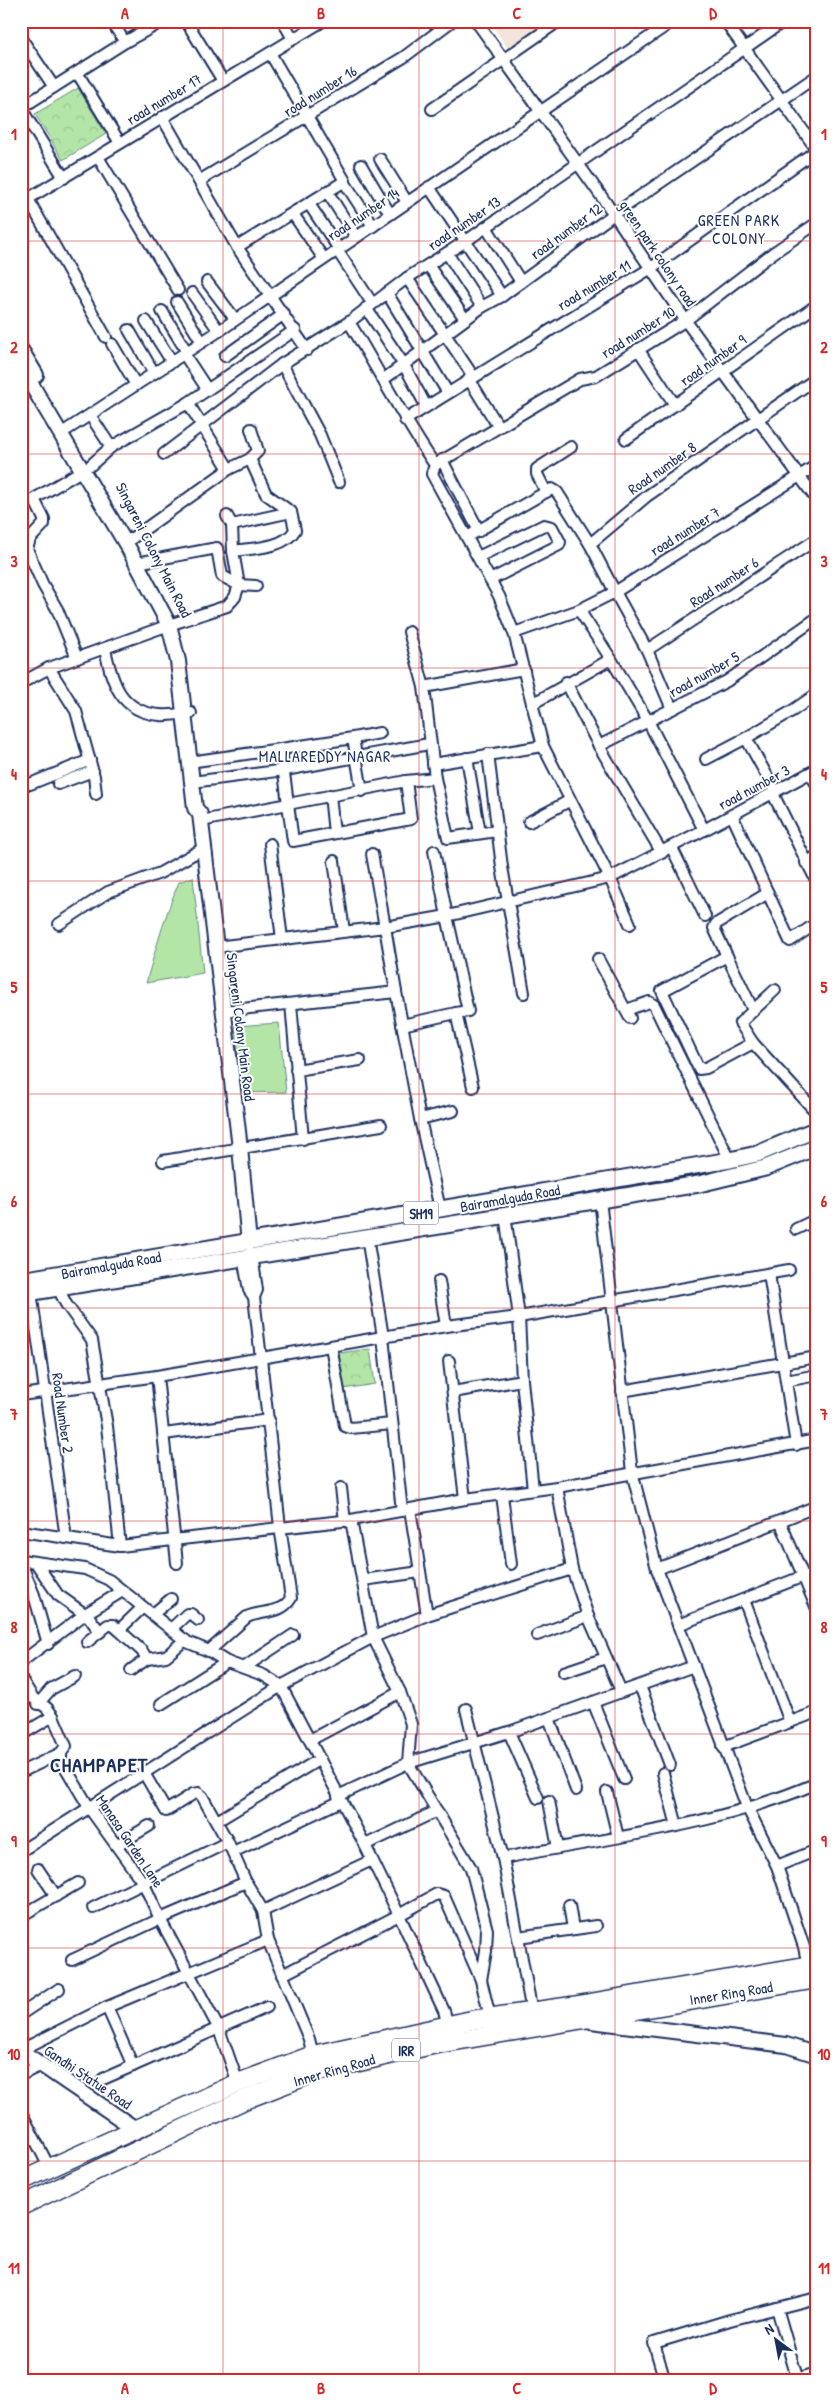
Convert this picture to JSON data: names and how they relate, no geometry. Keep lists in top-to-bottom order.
{
  "streets": {
    "highway": ["Inner Ring Road", "IRR"],
    "main road": ["Bairamalguda Road", "SH19"],
    "street": [
      "road number 16",
      "road number 17",
      "road number 14",
      "road number 13",
      "road number 12",
      "green park colony road",
      "road number 11",
      "road number 10",
      "road number 9",
      "Road number 8",
      "road number 7",
      "Singareni Colony Main Road",
      "Road number 6",
      "road number 5",
      "road number 3",
      "Road Number 2",
      "Manasa Garden Lane",
      "Gandhi Statue Road"
    ]
  },
  "crossings": [
    ["road number 14", "green park colony road"],
    ["road number 14", "Singareni Colony Main Road"],
    ["road number 13", "green park colony road"],
    ["road number 12", "green park colony road"],
    ["green park colony road", "road number 11"],
    ["green park colony road", "road number 10"],
    ["green park colony road", "road number 9"],
    ["green park colony road", "Road number 8"],
    ["green park colony road", "road number 7"],
    ["Singareni Colony Main Road", "road number 3"],
    ["Singareni Colony Main Road", "Bairamalguda Road"],
    ["Bairamalguda Road", "Road Number 2"],
    ["Manasa Garden Lane", "Inner Ring Road"],
    ["Inner Ring Road", "Gandhi Statue Road"]
  ],
  "districts": ["GREEN PARK COLONY", "MALLAREDDY NAGAR", "CHAMPAPET"],
  "north": "top left",
  "grid": {
    "columns": [
      "A",
      "B",
      "C",
      "D"
    ],
    "rows": [
      "1",
      "2",
      "3",
      "4",
      "5",
      "6",
      "7",
      "8",
      "9",
      "10",
      "11"
    ]
  }
}
